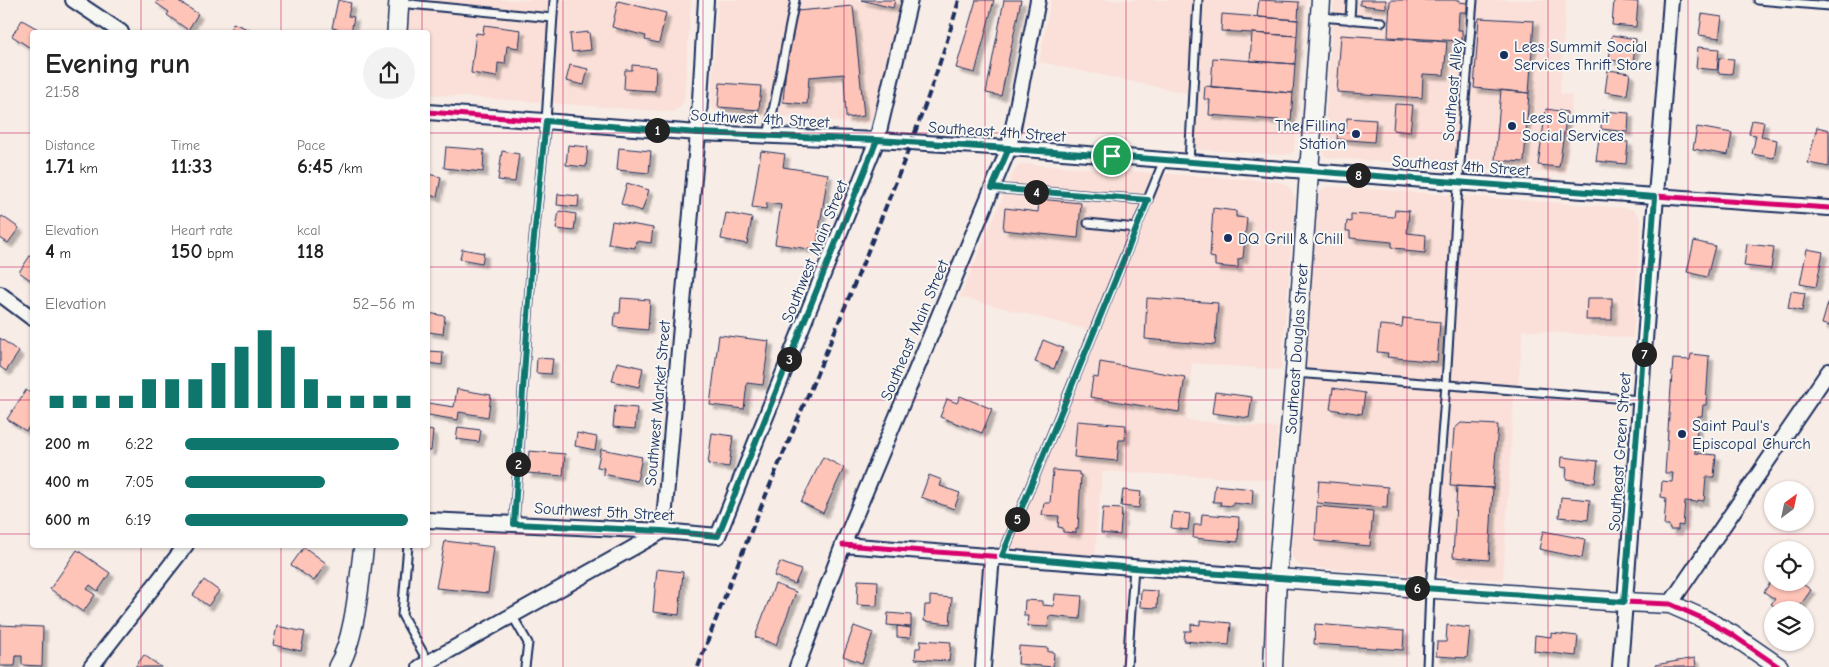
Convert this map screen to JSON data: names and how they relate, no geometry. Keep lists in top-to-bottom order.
{
  "streets": {
    "street": [
      "Southwest 4th Street",
      "Southeast 4th Street",
      "Southwest Main Street",
      "Southeast Main Street",
      "Southeast Douglas Street",
      "Southwest Market Street",
      "Southeast Green Street",
      "Southwest 5th Street"
    ],
    "lane": ["Southeast Alley"]
  },
  "crossings": [
    ["Southeast Alley", "Southeast 4th Street"],
    ["Southwest 4th Street", "Southeast 4th Street"],
    ["Southwest 4th Street", "Southwest Main Street"],
    ["Southwest 4th Street", "Southwest Market Street"],
    ["Southeast 4th Street", "Southeast Main Street"],
    ["Southeast 4th Street", "Southeast Douglas Street"],
    ["Southeast 4th Street", "Southeast Green Street"],
    ["Southwest Main Street", "Southwest 5th Street"],
    ["Southwest Market Street", "Southwest 5th Street"]
  ],
  "places": [
    "Lees Summit Social Services Thrift Store",
    "Lees Summit Social Services",
    "The Filling Station",
    "DQ Grill & Chill",
    "Saint Paul's Episcopal Church"
  ],
  "north": "top right",
  "page": {
    "heading": ["Evening run", "21:58"],
    "stats": [
      ["Distance", "1.71 km"],
      ["Time", "11:33"],
      ["Pace", "6:45 /km"],
      ["Elevation", "4 m"],
      ["Heart rate", "150 bpm"],
      ["kcal", "118"]
    ],
    "pins": [
      "1",
      "8",
      "4",
      "7",
      "3",
      "2",
      "5",
      "6"
    ],
    "chart": ["Elevation", "52–56 m"],
    "list": [
      {
        "name": "200 m",
        "note": "6:22"
      },
      {
        "name": "400 m",
        "note": "7:05"
      },
      {
        "name": "600 m",
        "note": "6:19"
      }
    ]
  }
}
